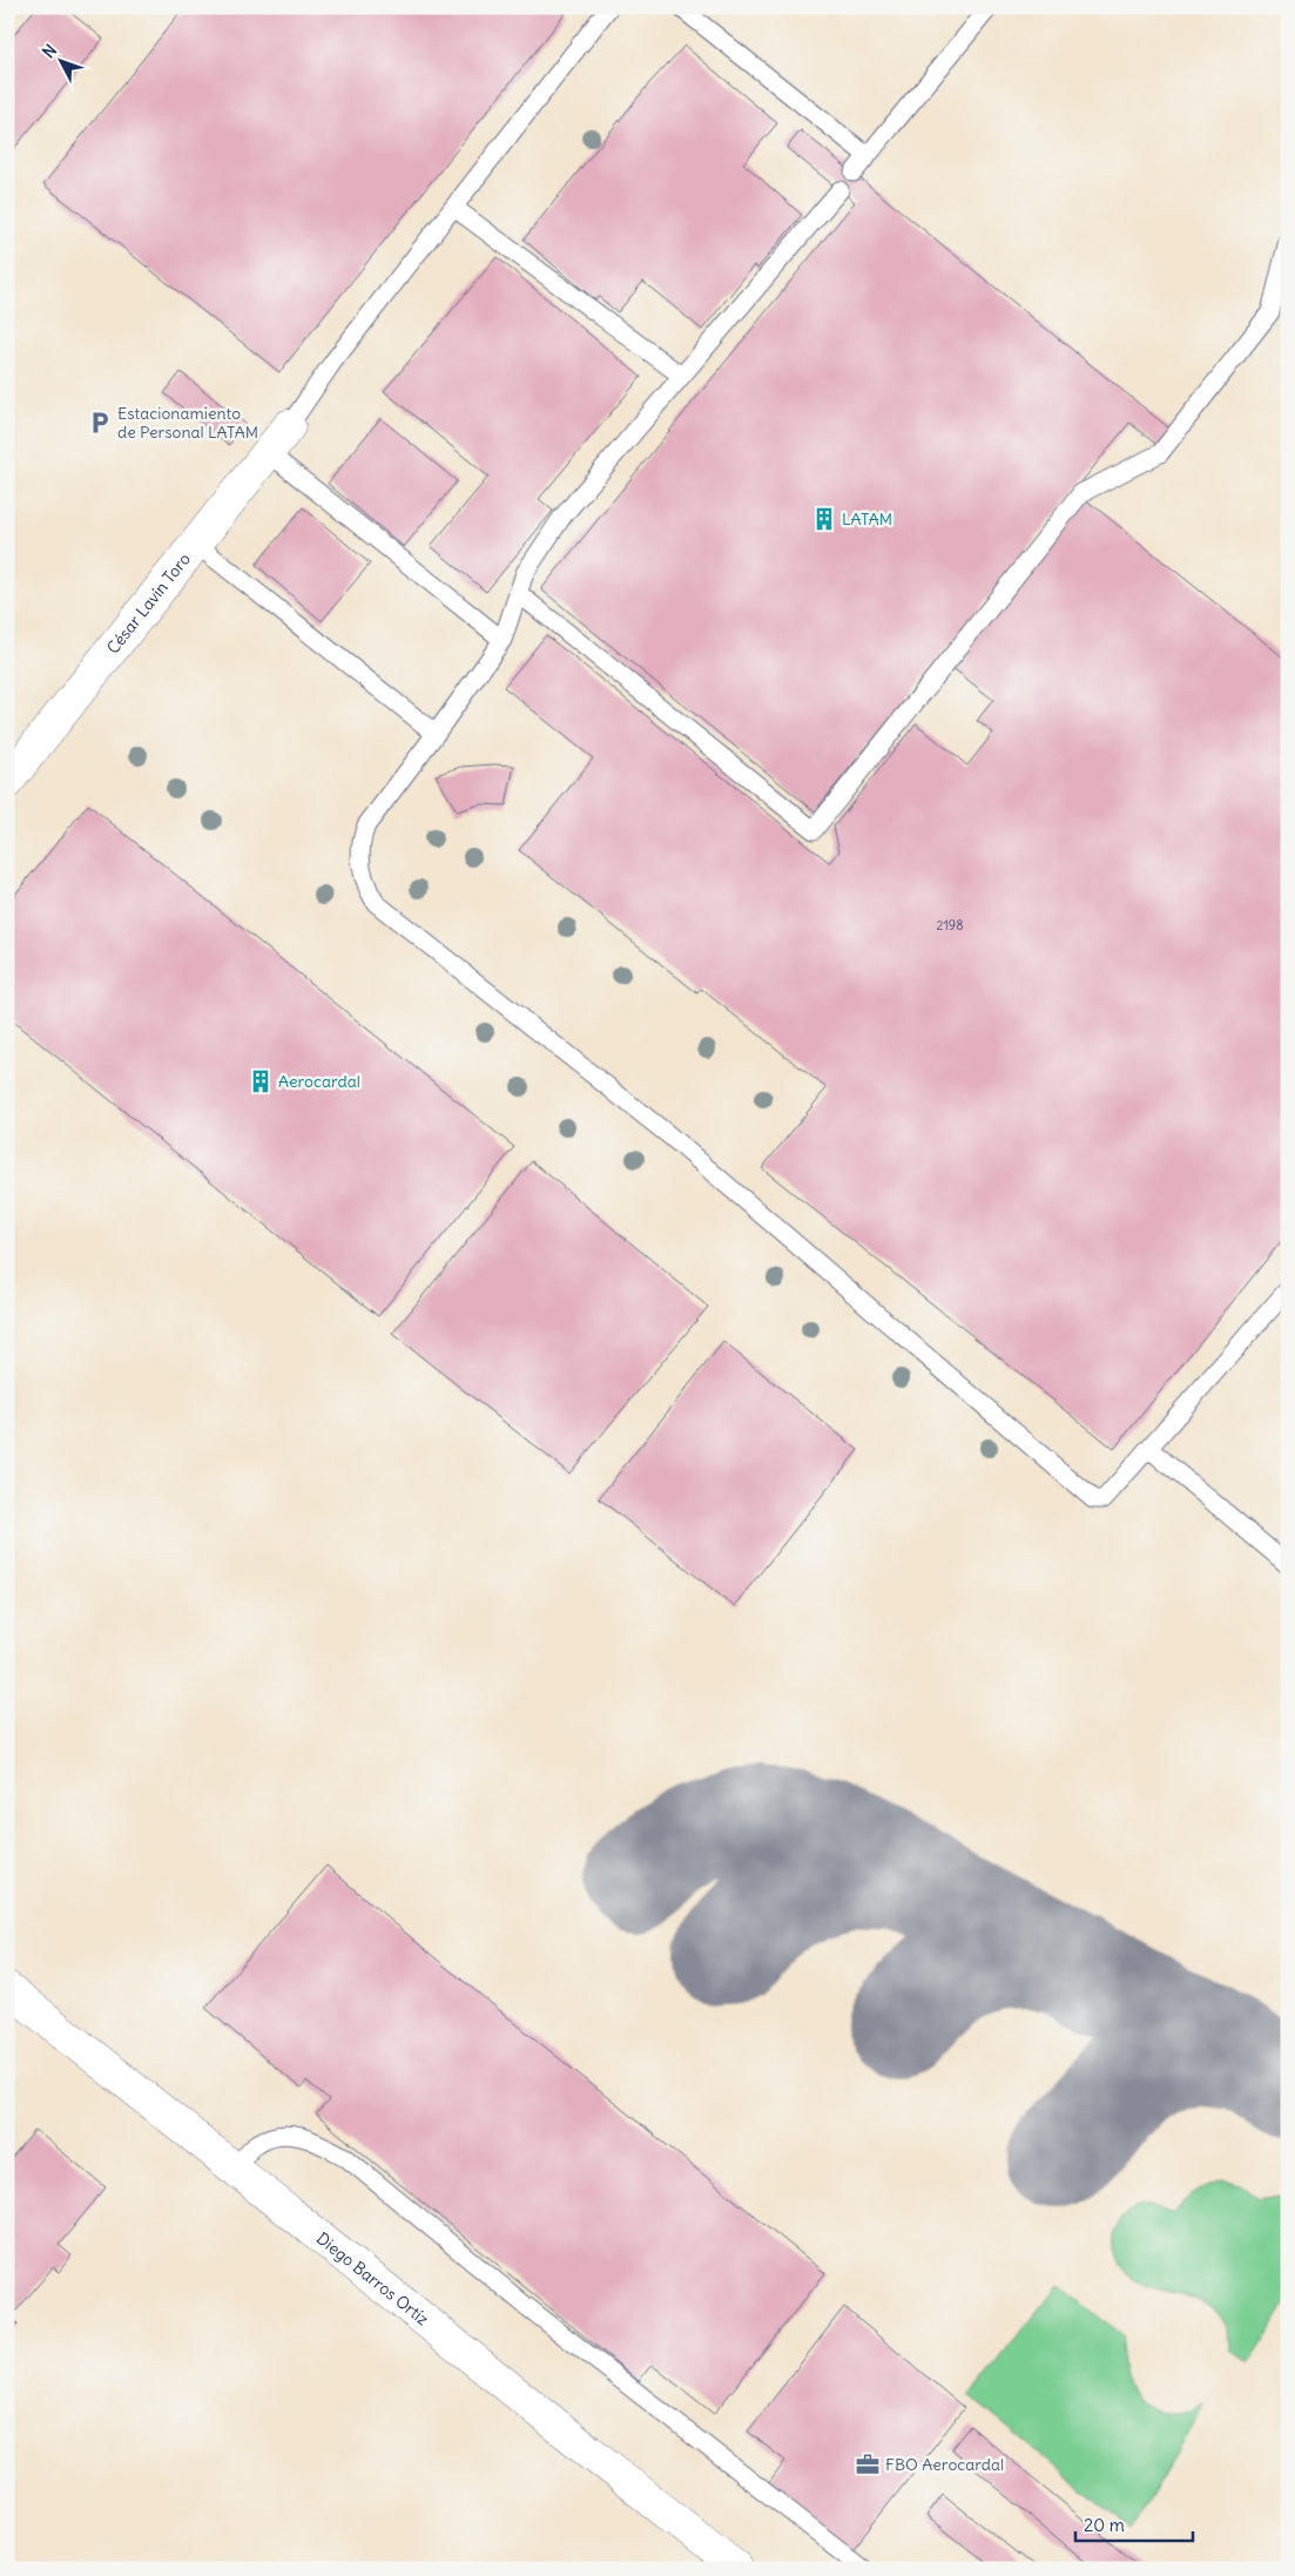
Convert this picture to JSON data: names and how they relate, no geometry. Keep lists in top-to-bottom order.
{
  "streets": {
    "street": ["César Lavín Toro", "Diego Barros Ortíz"]
  },
  "places": {
    "parking": ["Estacionamiento de Personal LATAM"],
    "building": ["LATAM", "Aerocardal"],
    "office": ["FBO Aerocardal"]
  },
  "house_numbers": ["2198"],
  "scale_bar": "20 m",
  "north": "top left"
}
